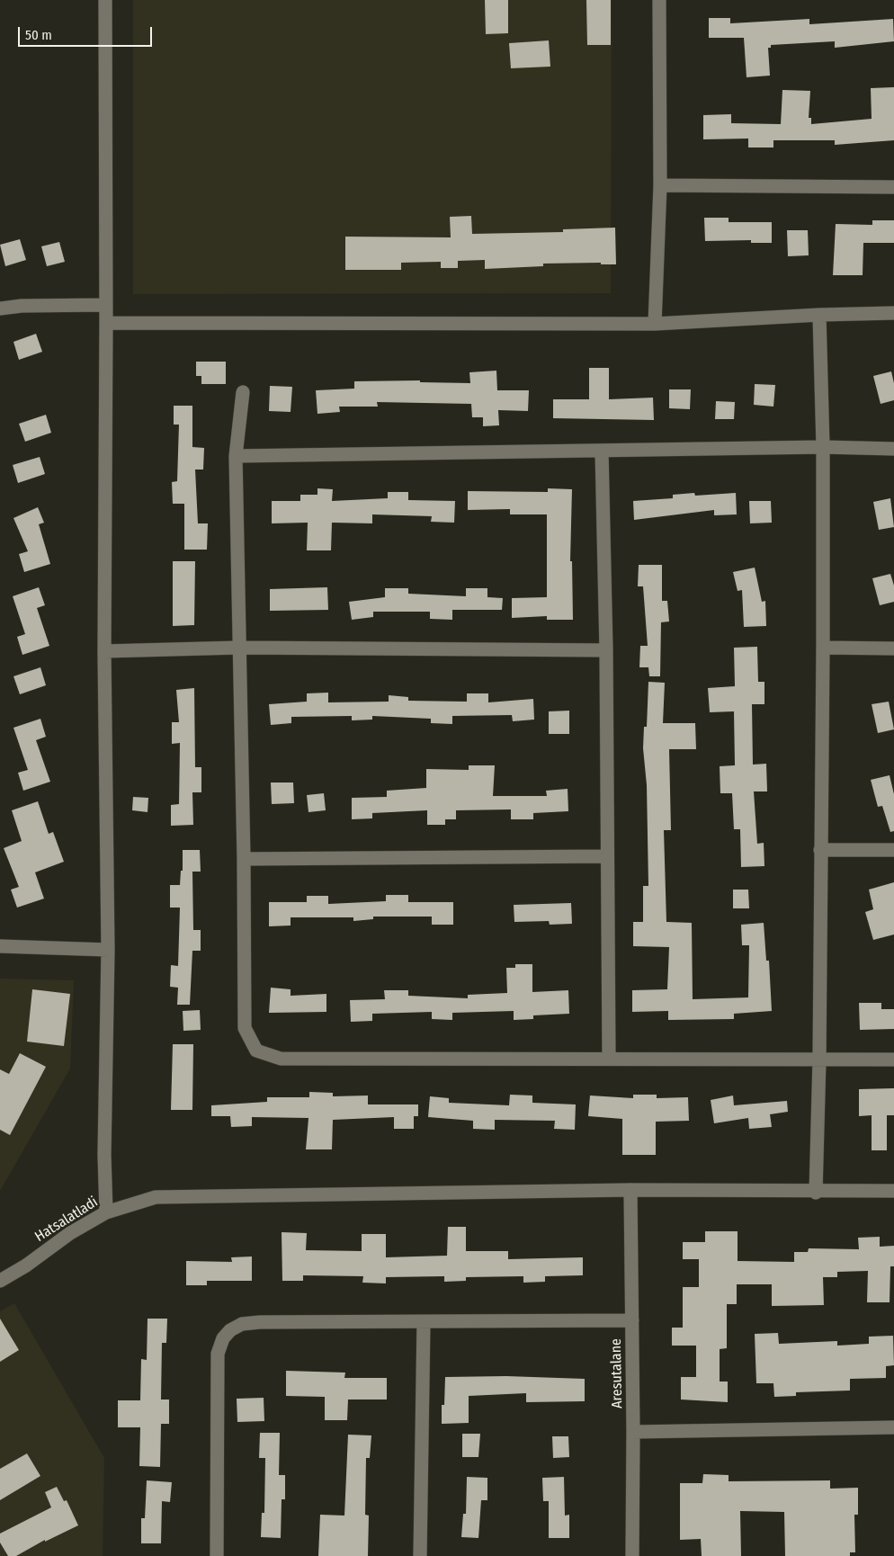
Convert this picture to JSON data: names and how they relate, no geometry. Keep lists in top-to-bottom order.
{
  "streets": {
    "street": ["Hatsalatladi", "Aresutalane"]
  },
  "crossings": [
    ["Hatsalatladi", "Aresutalane"]
  ],
  "scale_bar": "50 m"
}
